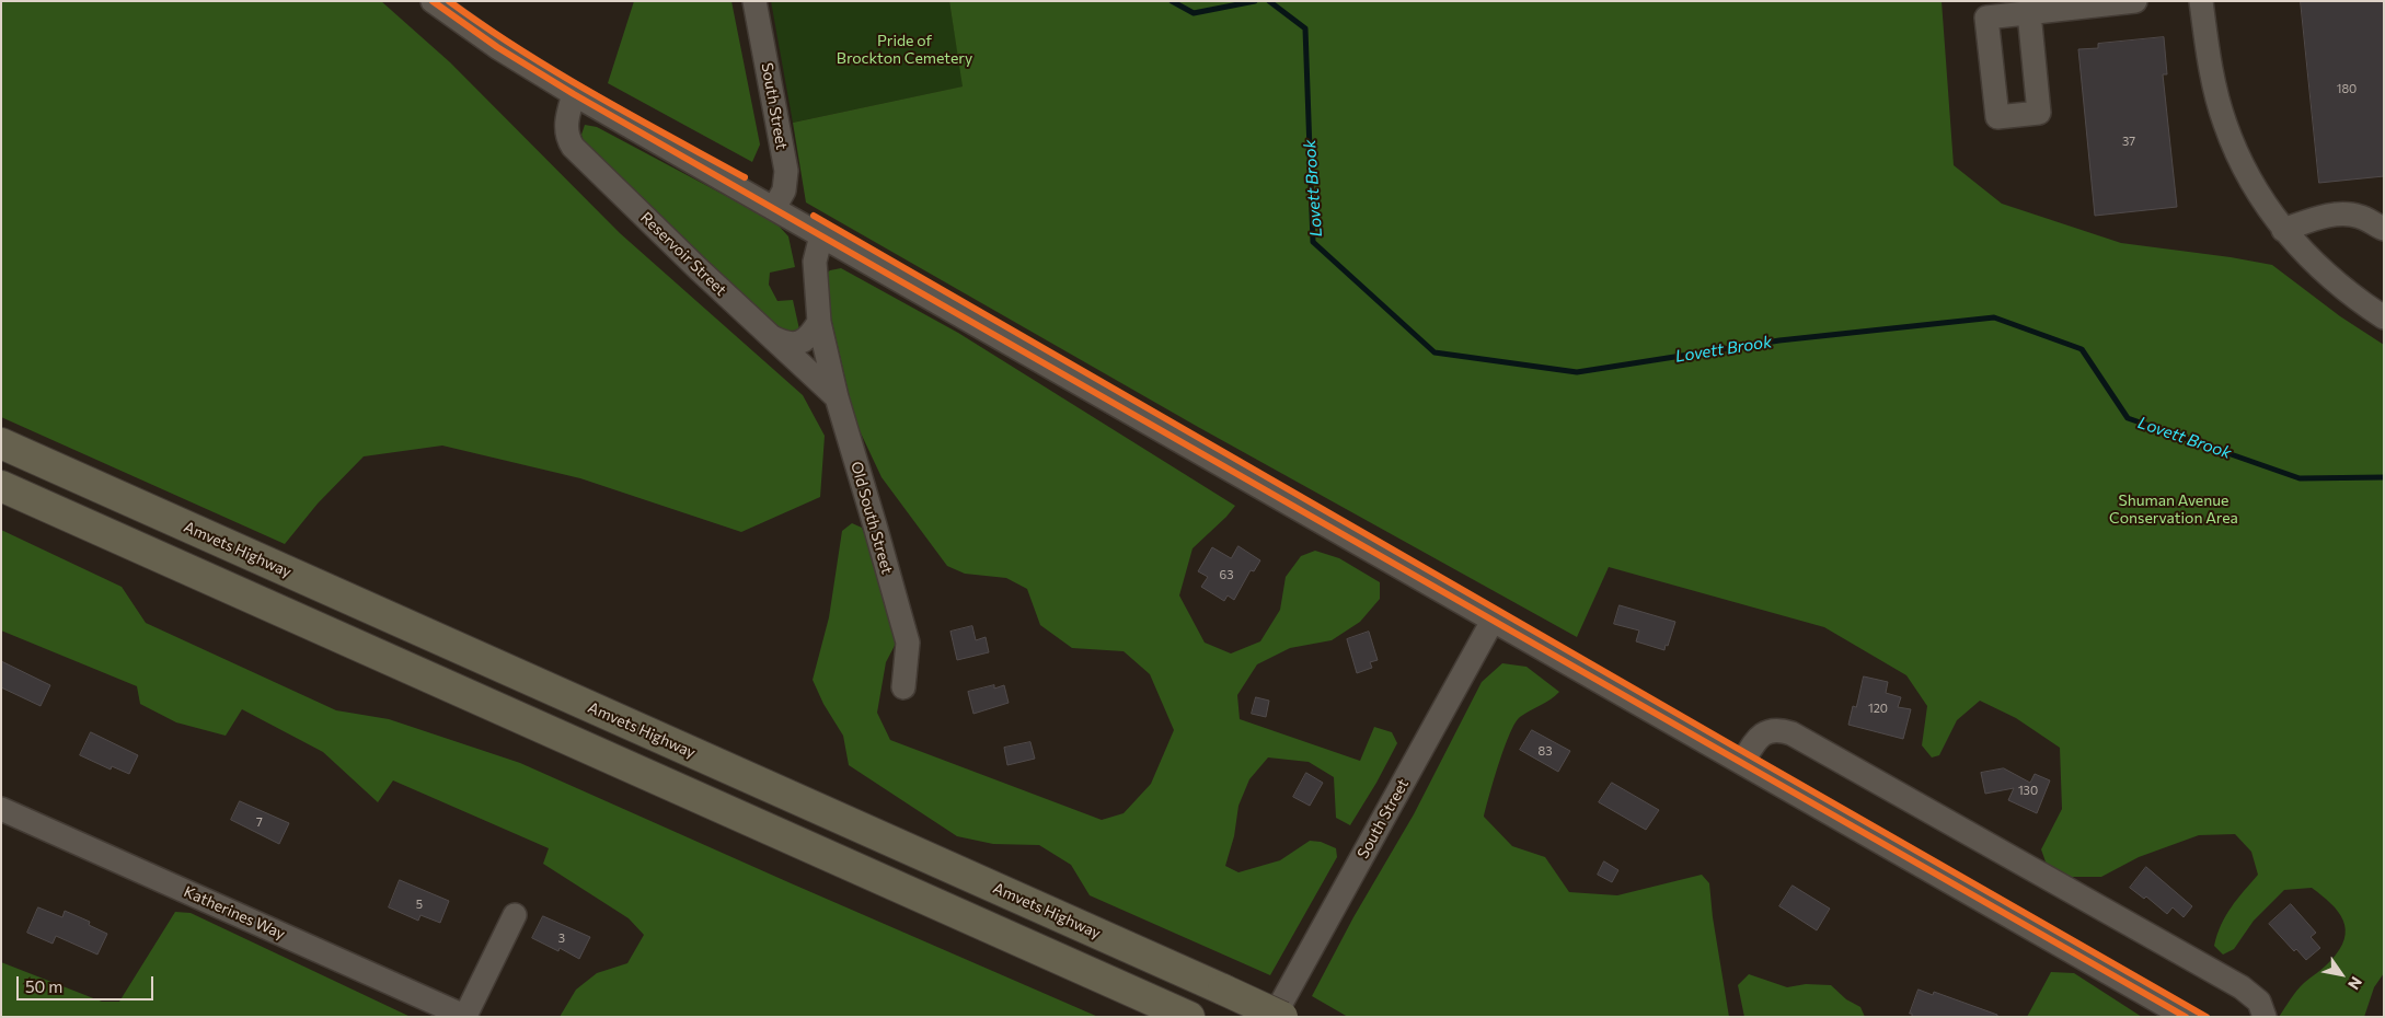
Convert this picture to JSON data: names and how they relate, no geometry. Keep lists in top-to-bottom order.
{
  "streets": {
    "highway": ["Amvets Highway"],
    "street": [
      "South Street",
      "Reservoir Street",
      "Old South Street",
      "Katherines Way"
    ]
  },
  "crossings": [
    ["Reservoir Street", "Old South Street"]
  ],
  "water": ["Lovett Brook"],
  "parks": ["Pride of Brockton Cemetery", "Shuman Avenue Conservation Area"],
  "house_numbers": [
    "180",
    "37",
    "63",
    "120",
    "83",
    "130",
    "7",
    "5",
    "3"
  ],
  "scale_bar": "50 m",
  "north": "bottom right"
}
